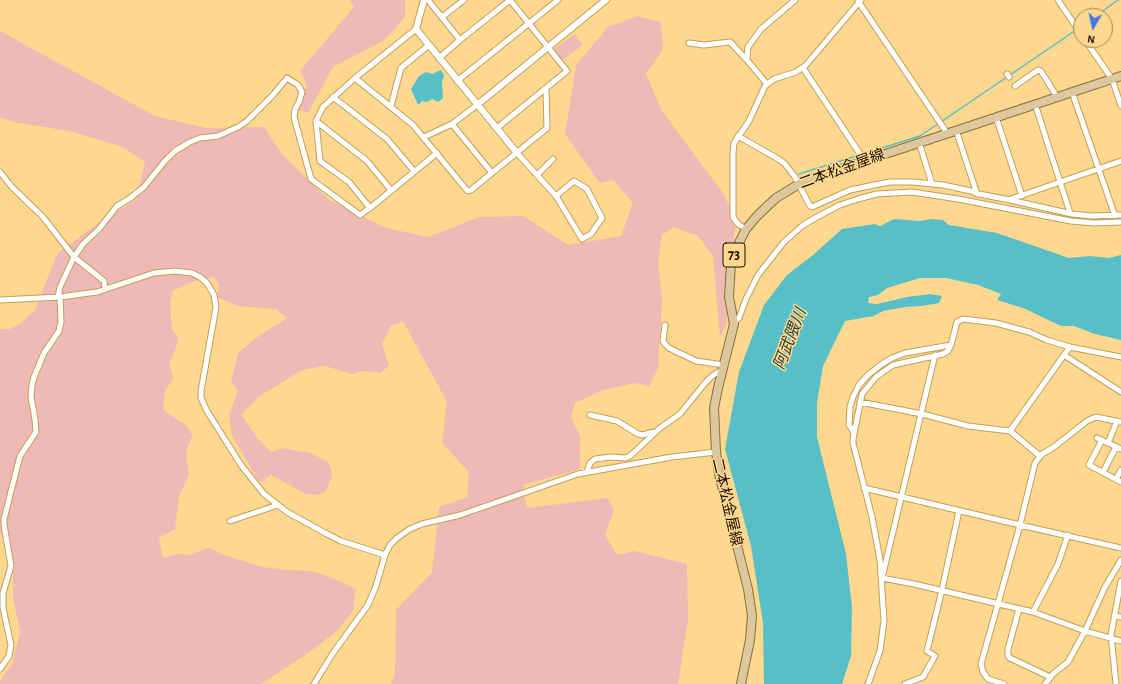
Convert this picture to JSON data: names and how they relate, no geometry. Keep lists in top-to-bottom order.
{
  "streets": {
    "main road": ["二本松金屋線", "73"]
  },
  "water": ["阿武隈川"],
  "north": "bottom"
}
